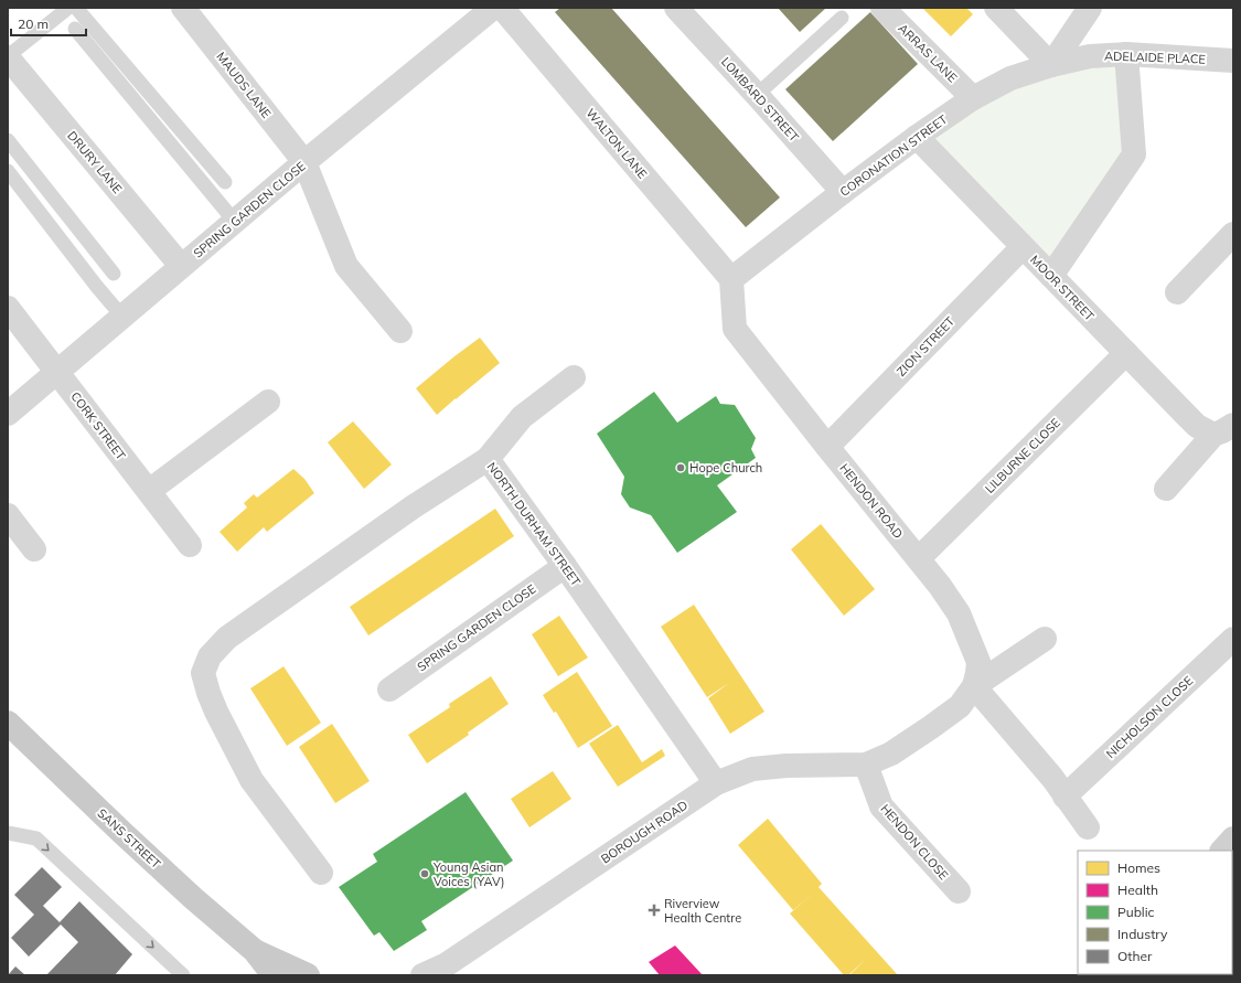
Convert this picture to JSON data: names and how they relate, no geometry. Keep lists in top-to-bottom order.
{
  "streets": {
    "main road": ["SANS STREET"],
    "street": [
      "ARRAS LANE",
      "ADELAIDE PLACE",
      "MAUDS LANE",
      "LOMBARD STREET",
      "WALTON LANE",
      "CORONATION STREET",
      "DRURY LANE",
      "SPRING GARDEN CLOSE",
      "MOOR STREET",
      "ZION STREET",
      "CORK STREET",
      "LILBURNE CLOSE",
      "HENDON ROAD",
      "NORTH DURHAM STREET",
      "NICHOLSON CLOSE",
      "BOROUGH ROAD",
      "HENDON CLOSE"
    ]
  },
  "crossings": [
    ["ARRAS LANE", "CORONATION STREET"],
    ["ADELAIDE PLACE", "CORONATION STREET"],
    ["MAUDS LANE", "SPRING GARDEN CLOSE"],
    ["LOMBARD STREET", "CORONATION STREET"],
    ["WALTON LANE", "CORONATION STREET"],
    ["WALTON LANE", "HENDON ROAD"],
    ["CORONATION STREET", "MOOR STREET"],
    ["CORONATION STREET", "HENDON ROAD"],
    ["DRURY LANE", "SPRING GARDEN CLOSE"],
    ["SPRING GARDEN CLOSE", "CORK STREET"],
    ["SPRING GARDEN CLOSE", "NORTH DURHAM STREET"],
    ["MOOR STREET", "ZION STREET"],
    ["MOOR STREET", "LILBURNE CLOSE"],
    ["ZION STREET", "HENDON ROAD"],
    ["LILBURNE CLOSE", "HENDON ROAD"],
    ["NORTH DURHAM STREET", "BOROUGH ROAD"],
    ["BOROUGH ROAD", "HENDON CLOSE"]
  ],
  "places": {
    "other": ["Hope Church", "Young Asian Voices (YAV)"],
    "health": ["Riverview Health Centre"]
  },
  "legend": [
    "Homes",
    "Health",
    "Public",
    "Industry",
    "Other"
  ],
  "scale_bar": "20 m"
}
